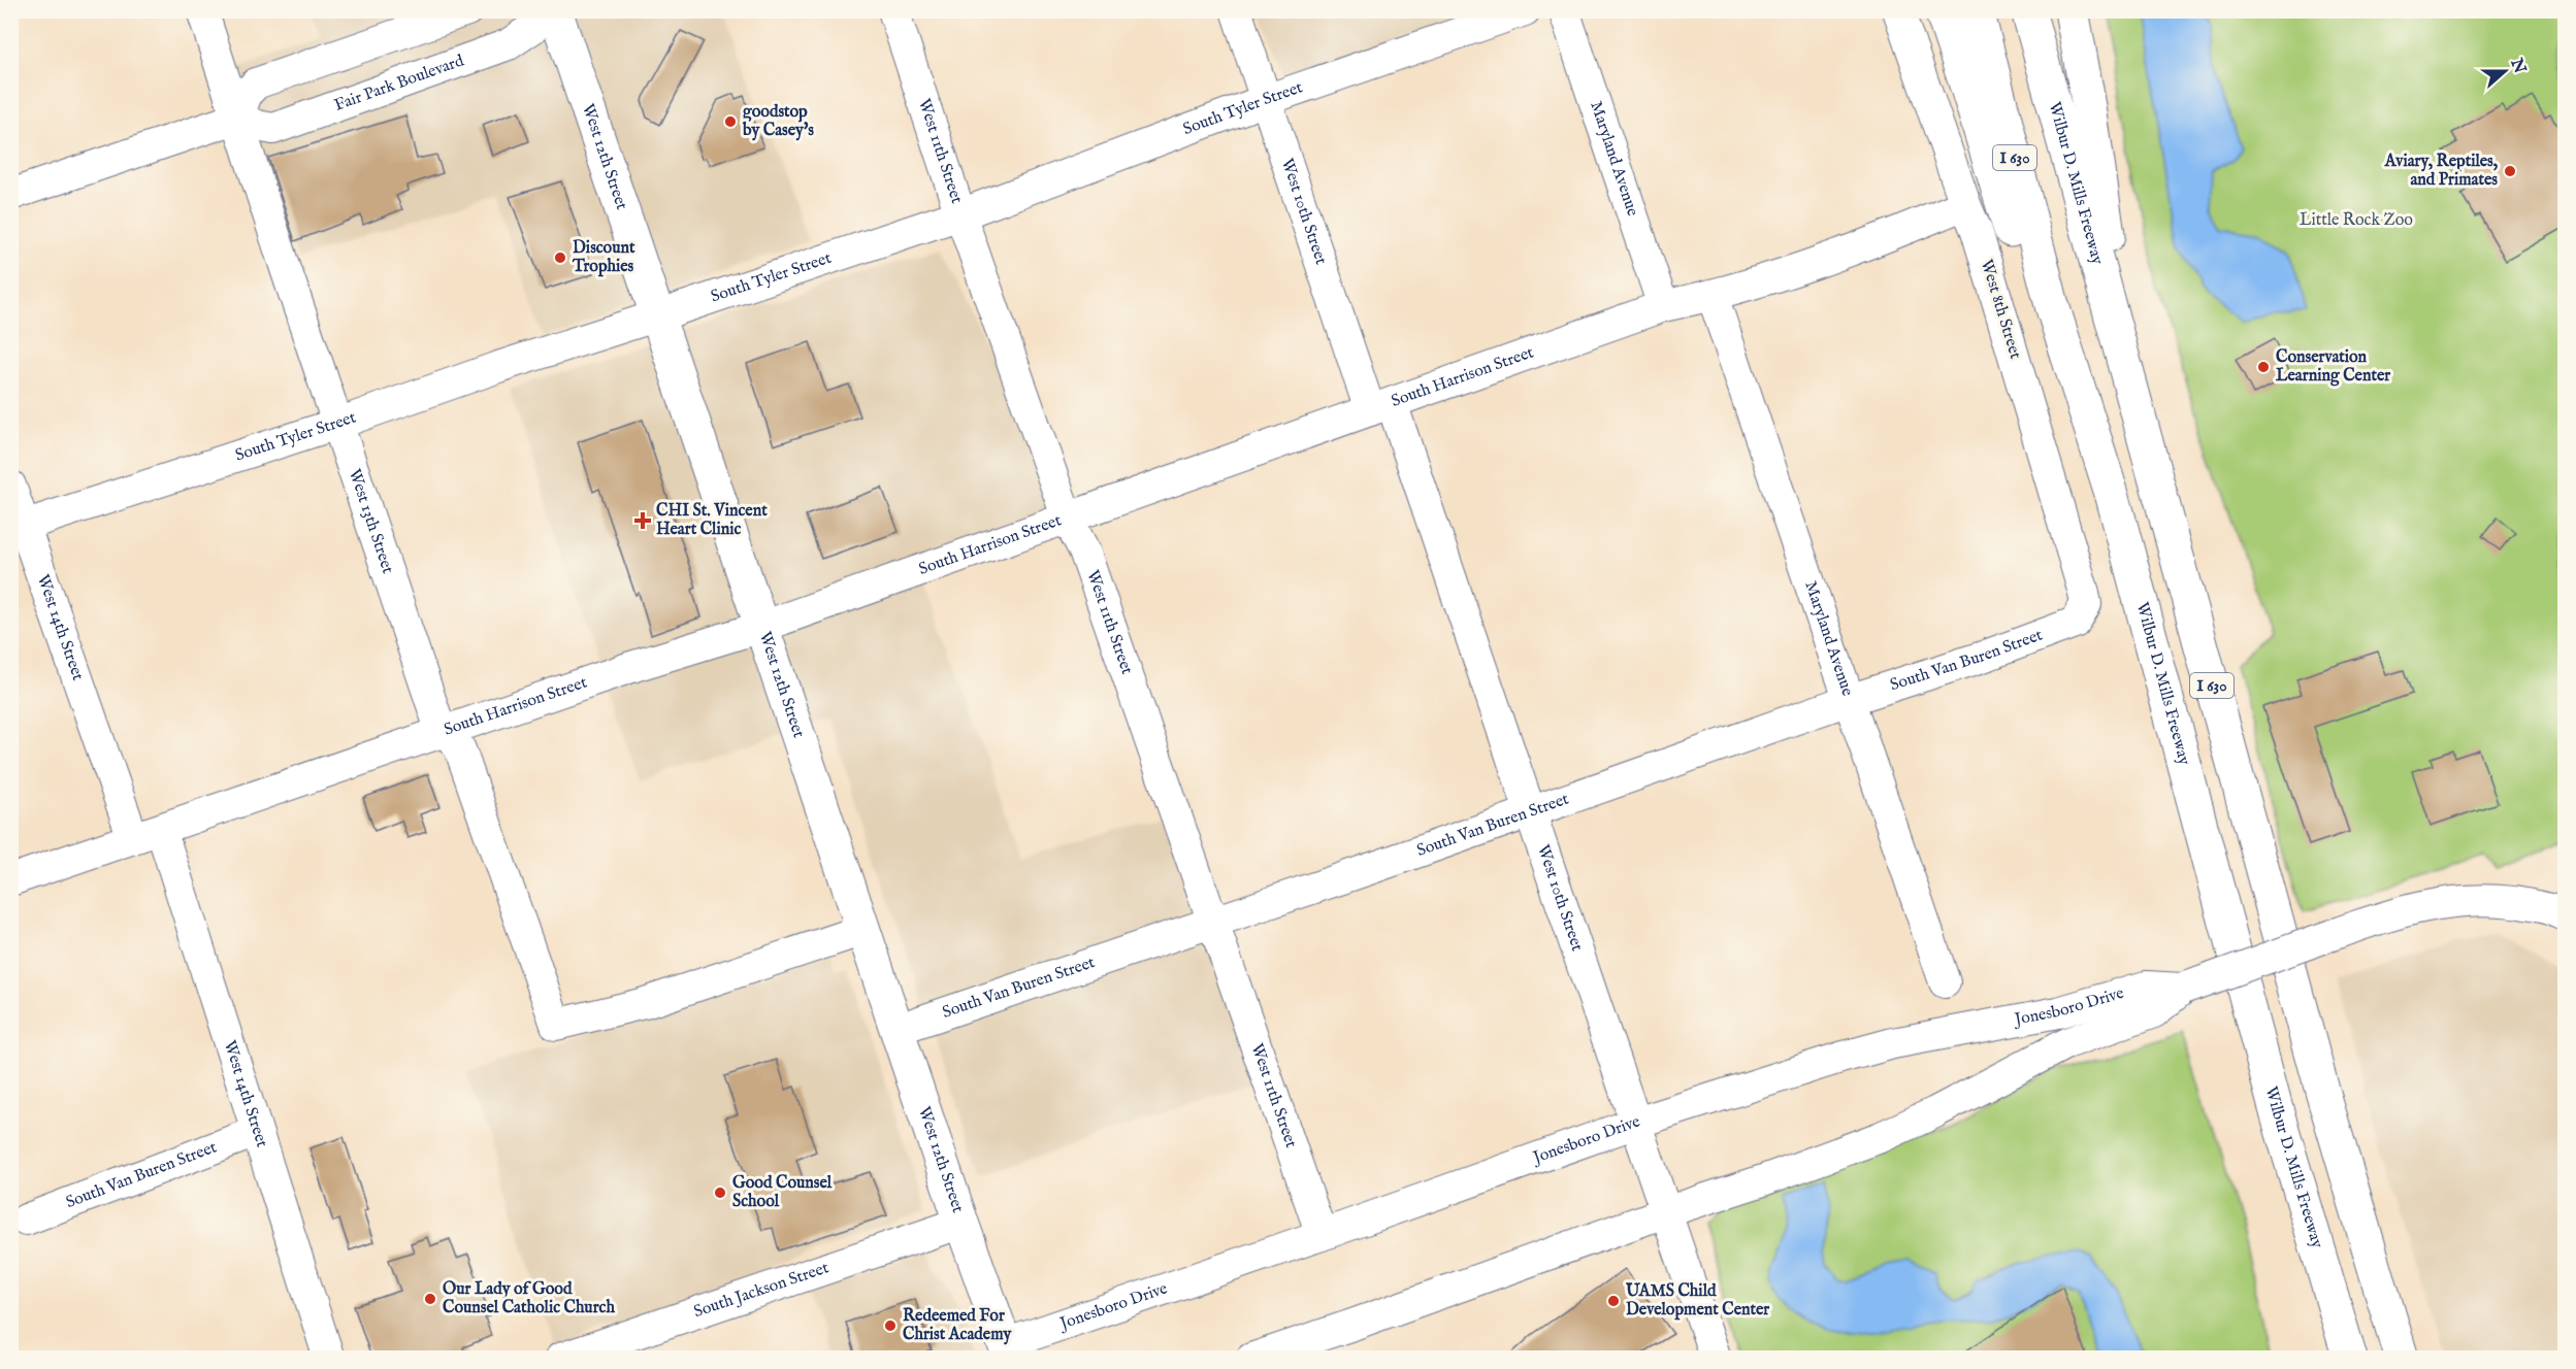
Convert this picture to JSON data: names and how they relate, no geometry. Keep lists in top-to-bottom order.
{
  "streets": {
    "main road": ["West 12th Street", "I 630", "Wilbur D. Mills Freeway"],
    "street": [
      "Fair Park Boulevard",
      "South Tyler Street",
      "West 11th Street",
      "Maryland Avenue",
      "West 10th Street",
      "West 8th Street",
      "South Harrison Street",
      "West 13th Street",
      "West 14th Street",
      "South Van Buren Street",
      "Jonesboro Drive",
      "South Jackson Street"
    ]
  },
  "crossings": [
    ["Fair Park Boulevard", "West 13th Street"],
    ["South Tyler Street", "West 11th Street"],
    ["South Tyler Street", "West 12th Street"],
    ["South Tyler Street", "West 10th Street"],
    ["South Tyler Street", "West 13th Street"],
    ["South Tyler Street", "West 14th Street"],
    ["West 11th Street", "South Harrison Street"],
    ["West 11th Street", "South Van Buren Street"],
    ["West 11th Street", "Jonesboro Drive"],
    ["West 12th Street", "South Harrison Street"],
    ["West 12th Street", "West 13th Street"],
    ["West 12th Street", "South Van Buren Street"],
    ["West 12th Street", "Jonesboro Drive"],
    ["West 12th Street", "South Jackson Street"],
    ["Maryland Avenue", "South Harrison Street"],
    ["Maryland Avenue", "South Van Buren Street"],
    ["West 10th Street", "South Harrison Street"],
    ["West 10th Street", "South Van Buren Street"],
    ["West 10th Street", "Jonesboro Drive"],
    ["West 8th Street", "South Harrison Street"],
    ["West 8th Street", "South Van Buren Street"],
    ["South Harrison Street", "West 13th Street"],
    ["South Harrison Street", "West 14th Street"],
    ["West 14th Street", "South Van Buren Street"]
  ],
  "parks": ["Little Rock Zoo"],
  "places": {
    "other": [
      "goodstop by Casey's",
      "Aviary, Reptiles, and Primates",
      "Discount Trophies",
      "Conservation Learning Center",
      "Good Counsel School",
      "Our Lady of Good Counsel Catholic Church",
      "UAMS Child Development Center",
      "Redeemed For Christ Academy"
    ],
    "health": ["CHI St. Vincent Heart Clinic"]
  },
  "north": "right"
}
